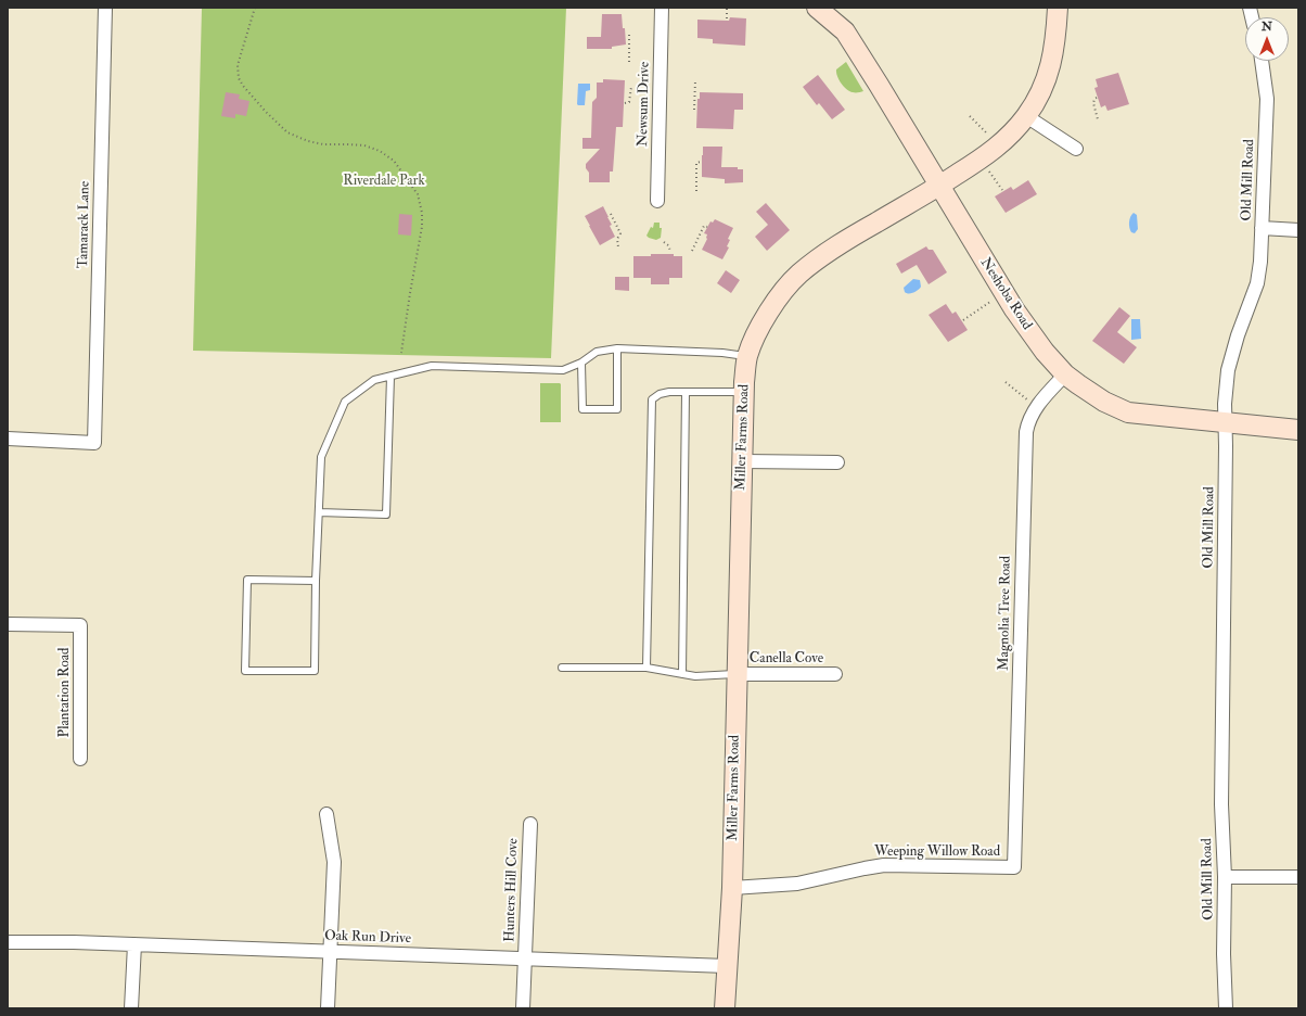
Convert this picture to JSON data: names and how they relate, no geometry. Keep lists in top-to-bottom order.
{
  "streets": {
    "street": [
      "Newsum Drive",
      "Old Mill Road",
      "Tamarack Lane",
      "Neshoba Road",
      "Miller Farms Road",
      "Magnolia Tree Road",
      "Canella Cove",
      "Plantation Road",
      "Weeping Willow Road",
      "Hunters Hill Cove",
      "Oak Run Drive"
    ]
  },
  "crossings": [
    ["Old Mill Road", "Neshoba Road"],
    ["Neshoba Road", "Miller Farms Road"],
    ["Neshoba Road", "Magnolia Tree Road"],
    ["Miller Farms Road", "Canella Cove"],
    ["Miller Farms Road", "Weeping Willow Road"],
    ["Miller Farms Road", "Oak Run Drive"],
    ["Magnolia Tree Road", "Weeping Willow Road"],
    ["Hunters Hill Cove", "Oak Run Drive"]
  ],
  "parks": ["Riverdale Park"],
  "north": "top"
}
